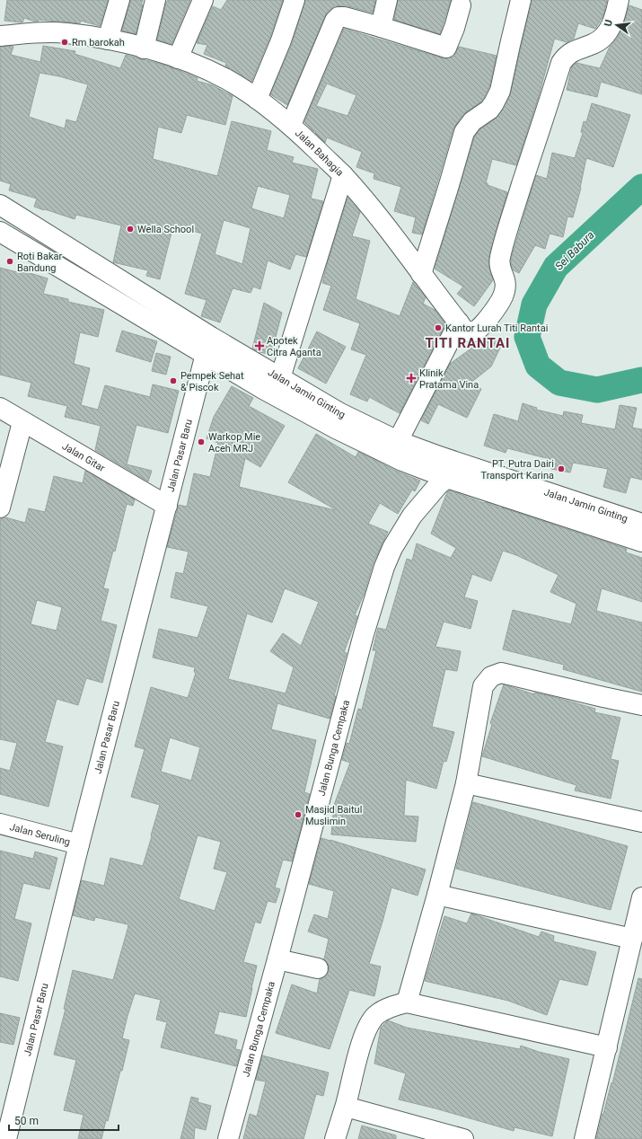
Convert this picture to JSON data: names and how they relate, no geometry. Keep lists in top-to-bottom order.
{
  "streets": {
    "street": [
      "Jalan Bahagia",
      "Jalan Jamin Ginting",
      "Jalan Pasar Baru",
      "Jalan Gitar",
      "Jalan Bunga Cempaka",
      "Jalan Seruling"
    ]
  },
  "crossings": [
    ["Jalan Jamin Ginting", "Jalan Pasar Baru"],
    ["Jalan Jamin Ginting", "Jalan Bunga Cempaka"],
    ["Jalan Pasar Baru", "Jalan Gitar"],
    ["Jalan Pasar Baru", "Jalan Seruling"]
  ],
  "districts": ["TITI RANTAI"],
  "water": ["Sei Babura"],
  "places": {
    "other": [
      "Rm barokah",
      "Wella School",
      "Roti Bakar Bandung",
      "Kantor Lurah Titi Rantai",
      "Pempek Sehat & Piscok",
      "Warkop Mie Aceh MRJ",
      "PT. Putra Dairi Transport Karina",
      "Masjid Baitul Muslimin"
    ],
    "health": ["Apotek Citra Aganta", "Klinik Pratama Vina"]
  },
  "scale_bar": "50 m",
  "north": "left"
}
